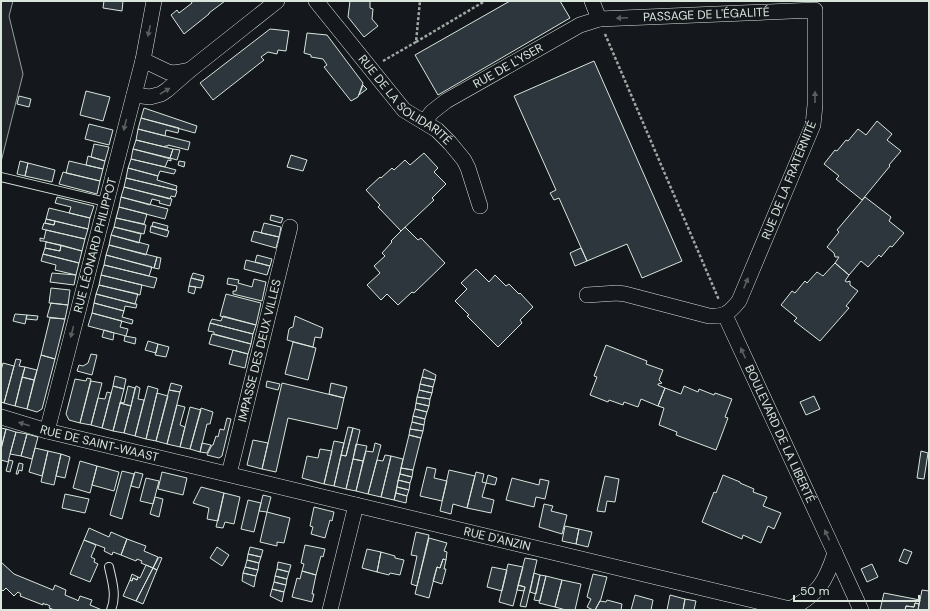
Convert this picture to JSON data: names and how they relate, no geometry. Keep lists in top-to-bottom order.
{
  "streets": {
    "street": [
      "PASSAGE DE L'ÉGALITÉ",
      "RUE DE L'YSER",
      "RUE DE LA SOLIDARITÉ",
      "RUE DE LA FRATERNITÉ",
      "RUE LÉONARD PHILIPPOT",
      "IMPASSE DES DEUX VILLES",
      "BOULEVARD DE LA LIBERTÉ",
      "RUE DE SAINT-WAAST",
      "RUE D'ANZIN"
    ]
  },
  "crossings": [
    ["PASSAGE DE L'ÉGALITÉ", "RUE DE L'YSER"],
    ["PASSAGE DE L'ÉGALITÉ", "RUE DE LA FRATERNITÉ"],
    ["RUE DE L'YSER", "RUE DE LA SOLIDARITÉ"],
    ["RUE DE LA FRATERNITÉ", "BOULEVARD DE LA LIBERTÉ"],
    ["RUE LÉONARD PHILIPPOT", "RUE DE SAINT-WAAST"],
    ["IMPASSE DES DEUX VILLES", "RUE D'ANZIN"],
    ["RUE DE SAINT-WAAST", "RUE D'ANZIN"]
  ],
  "one_way": [
    "PASSAGE DE L'ÉGALITÉ",
    "RUE DE LA FRATERNITÉ",
    "RUE LÉONARD PHILIPPOT",
    "BOULEVARD DE LA LIBERTÉ"
  ],
  "scale_bar": "50 m"
}
